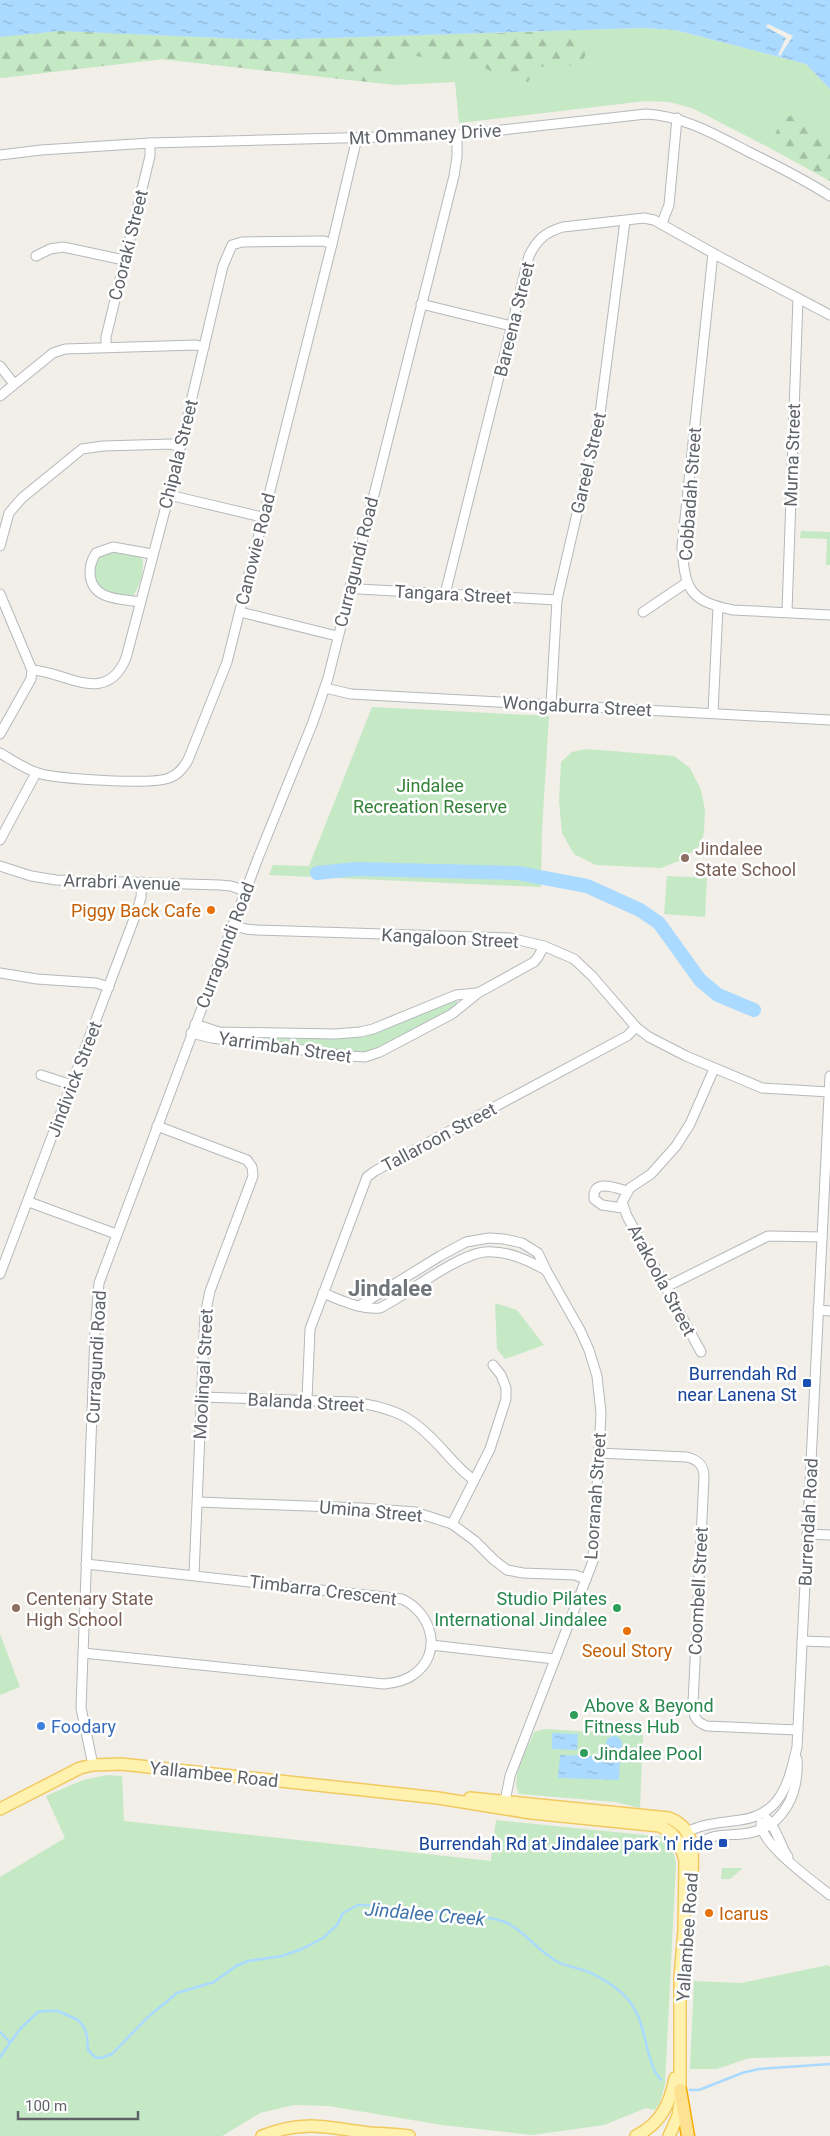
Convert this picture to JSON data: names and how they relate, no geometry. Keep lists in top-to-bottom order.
{
  "streets": {
    "main road": ["Yallambee Road"],
    "street": [
      "Mt Ommaney Drive",
      "Cooraki Street",
      "Bareena Street",
      "Chipala Street",
      "Murna Street",
      "Gareel Street",
      "Cobbadah Street",
      "Canowie Road",
      "Curragundi Road",
      "Tangara Street",
      "Wongaburra Street",
      "Arrabri Avenue",
      "Kangaloon Street",
      "Yarrimbah Street",
      "Jindivick Street",
      "Tallaroon Street",
      "Arakoola Street",
      "Moolingal Street",
      "Balanda Street",
      "Looranah Street",
      "Umina Street",
      "Burrendah Road",
      "Timbarra Crescent",
      "Coombell Street"
    ]
  },
  "crossings": [
    ["Mt Ommaney Drive", "Cooraki Street"],
    ["Mt Ommaney Drive", "Canowie Road"],
    ["Mt Ommaney Drive", "Curragundi Road"],
    ["Bareena Street", "Murna Street"],
    ["Bareena Street", "Gareel Street"],
    ["Bareena Street", "Cobbadah Street"],
    ["Bareena Street", "Tangara Street"],
    ["Chipala Street", "Canowie Road"],
    ["Murna Street", "Cobbadah Street"],
    ["Gareel Street", "Tangara Street"],
    ["Gareel Street", "Wongaburra Street"],
    ["Curragundi Road", "Tangara Street"],
    ["Curragundi Road", "Wongaburra Street"],
    ["Curragundi Road", "Arrabri Avenue"],
    ["Curragundi Road", "Kangaloon Street"],
    ["Curragundi Road", "Yarrimbah Street"],
    ["Curragundi Road", "Moolingal Street"],
    ["Curragundi Road", "Timbarra Crescent"],
    ["Curragundi Road", "Yallambee Road"],
    ["Arrabri Avenue", "Jindivick Street"],
    ["Kangaloon Street", "Yarrimbah Street"],
    ["Kangaloon Street", "Tallaroon Street"],
    ["Kangaloon Street", "Burrendah Road"],
    ["Tallaroon Street", "Balanda Street"],
    ["Moolingal Street", "Balanda Street"],
    ["Moolingal Street", "Umina Street"],
    ["Moolingal Street", "Timbarra Crescent"],
    ["Looranah Street", "Umina Street"],
    ["Looranah Street", "Coombell Street"],
    ["Looranah Street", "Yallambee Road"],
    ["Burrendah Road", "Coombell Street"],
    ["Burrendah Road", "Yallambee Road"]
  ],
  "districts": ["Jindalee"],
  "water": ["Jindalee Creek"],
  "parks": ["Jindalee Recreation Reserve"],
  "places": {
    "other": [
      "Jindalee State School",
      "Piggy Back Cafe",
      "Centenary State High School",
      "Studio Pilates International Jindalee",
      "Seoul Story",
      "Above & Beyond Fitness Hub",
      "Foodary",
      "Jindalee Pool",
      "Icarus"
    ],
    "transit": ["Burrendah Rd near Lanena St", "Burrendah Rd at Jindalee park 'n' ride"]
  },
  "scale_bar": "100 m"
}
